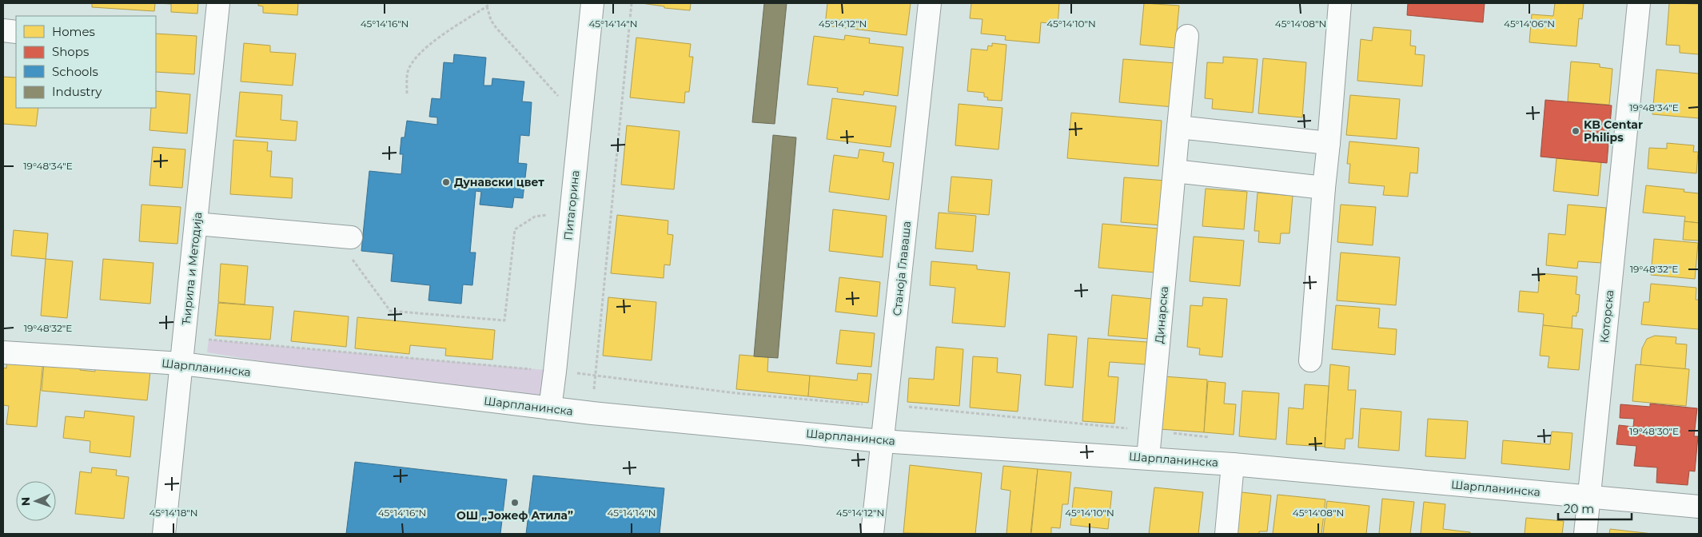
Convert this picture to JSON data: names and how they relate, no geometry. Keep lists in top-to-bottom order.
{
  "streets": {
    "street": [
      "Питагорина",
      "Ћирила и Методија",
      "Станоја Главаша",
      "Динарска",
      "Которска",
      "Шарпланинска"
    ]
  },
  "crossings": [
    ["Питагорина", "Шарпланинска"],
    ["Ћирила и Методија", "Шарпланинска"],
    ["Станоја Главаша", "Шарпланинска"],
    ["Динарска", "Шарпланинска"],
    ["Которска", "Шарпланинска"]
  ],
  "places": ["KB Centar Philips", "Дунавски цвет", "ОШ „Јожеф Атила”"],
  "legend": [
    "Homes",
    "Shops",
    "Schools",
    "Industry"
  ],
  "scale_bar": "20 m",
  "north": "left",
  "coordinates": [
    "45°14'16\"N",
    "45°14'14\"N",
    "45°14'12\"N",
    "45°14'10\"N",
    "45°14'08\"N",
    "45°14'06\"N",
    "19°48'34\"E",
    "19°48'32\"E",
    "19°48'30\"E",
    "45°14'18\"N"
  ]
}
